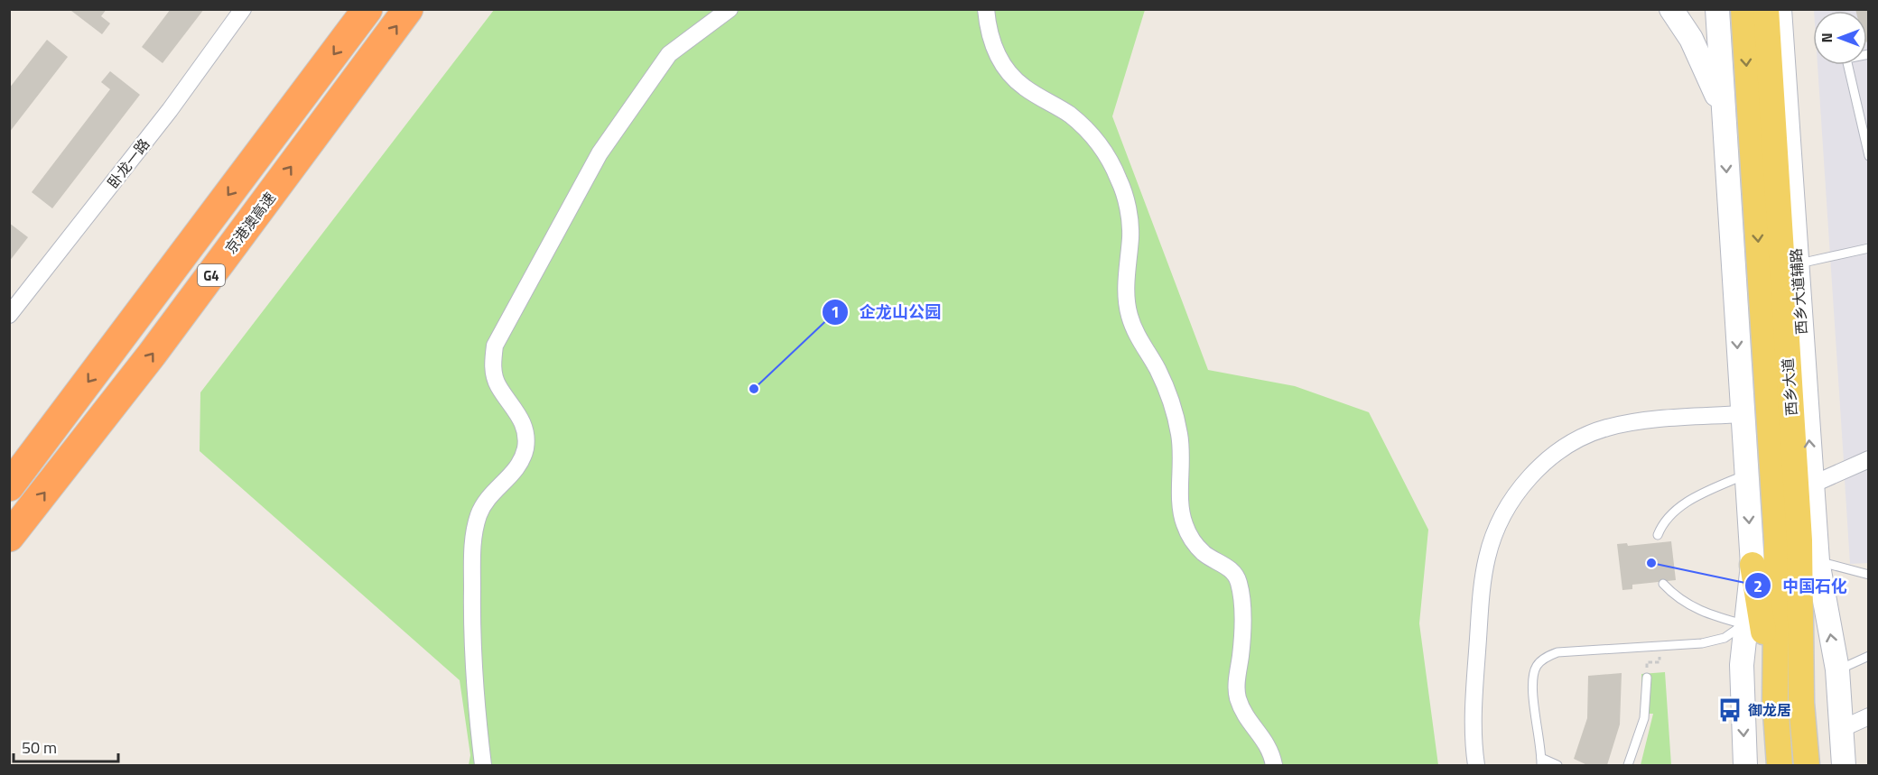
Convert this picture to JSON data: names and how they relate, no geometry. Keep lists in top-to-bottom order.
{
  "streets": {
    "highway": ["京港澳高速", "G4"],
    "main road": ["西乡大道"],
    "street": ["卧龙一路", "西乡大道辅路"]
  },
  "crossings": [
    ["西乡大道辅路", "西乡大道"]
  ],
  "places": {
    "other": ["企龙山公园", "中国石化"],
    "bus stop": ["御龙居"]
  },
  "scale_bar": "50 m",
  "north": "left"
}
